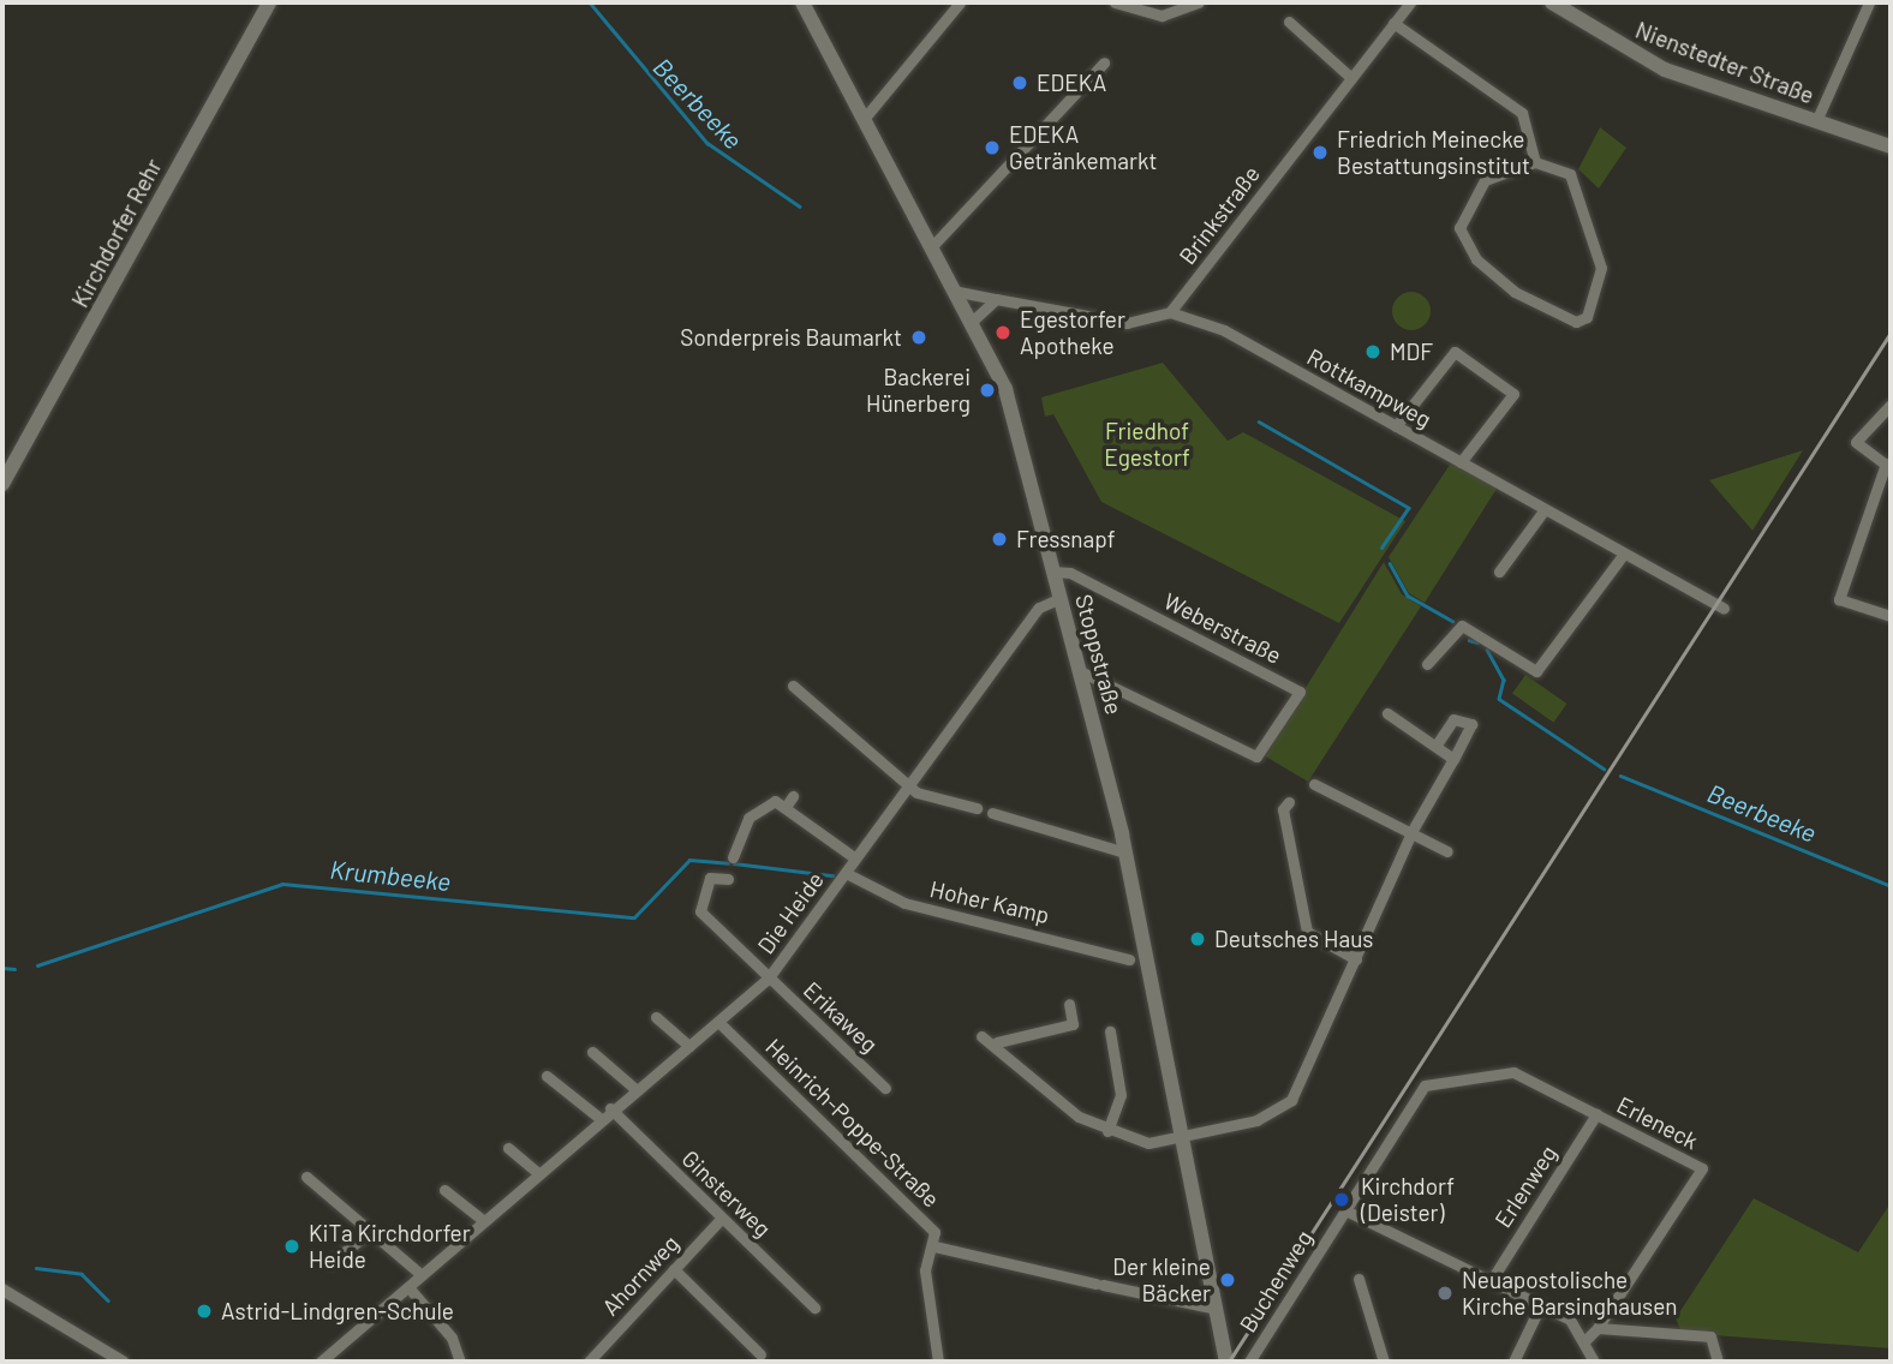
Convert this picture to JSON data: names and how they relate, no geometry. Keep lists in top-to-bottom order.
{
  "streets": {
    "main road": ["Nienstedter Straße", "Kirchdorfer Rehr", "Stoppstraße"],
    "street": [
      "Brinkstraße",
      "Rottkampweg",
      "Weberstraße",
      "Hoher Kamp",
      "Die Heide",
      "Erikaweg",
      "Heinrich-Poppe-Straße",
      "Erleneck",
      "Erlenweg",
      "Ginsterweg",
      "Ahornweg",
      "Buchenweg"
    ]
  },
  "crossings": [
    ["Brinkstraße", "Rottkampweg"],
    ["Weberstraße", "Stoppstraße"],
    ["Stoppstraße", "Die Heide"],
    ["Hoher Kamp", "Die Heide"],
    ["Die Heide", "Erikaweg"],
    ["Die Heide", "Heinrich-Poppe-Straße"],
    ["Die Heide", "Ginsterweg"],
    ["Erleneck", "Erlenweg"],
    ["Erleneck", "Buchenweg"],
    ["Ginsterweg", "Ahornweg"]
  ],
  "water": ["Beerbeeke", "Krumbeeke"],
  "parks": ["Friedhof Egestorf"],
  "places": [
    "EDEKA",
    "EDEKA Getränkemarkt",
    "Friedrich Meinecke Bestattungsinstitut",
    "Egestorfer Apotheke",
    "Sonderpreis Baumarkt",
    "MDF",
    "Backerei Hünerberg",
    "Fressnapf",
    "Deutsches Haus",
    "Kirchdorf (Deister)",
    "KiTa Kirchdorfer Heide",
    "Der kleine Bäcker",
    "Neuapostolische Kirche Barsinghausen",
    "Astrid-Lindgren-Schule"
  ]
}
